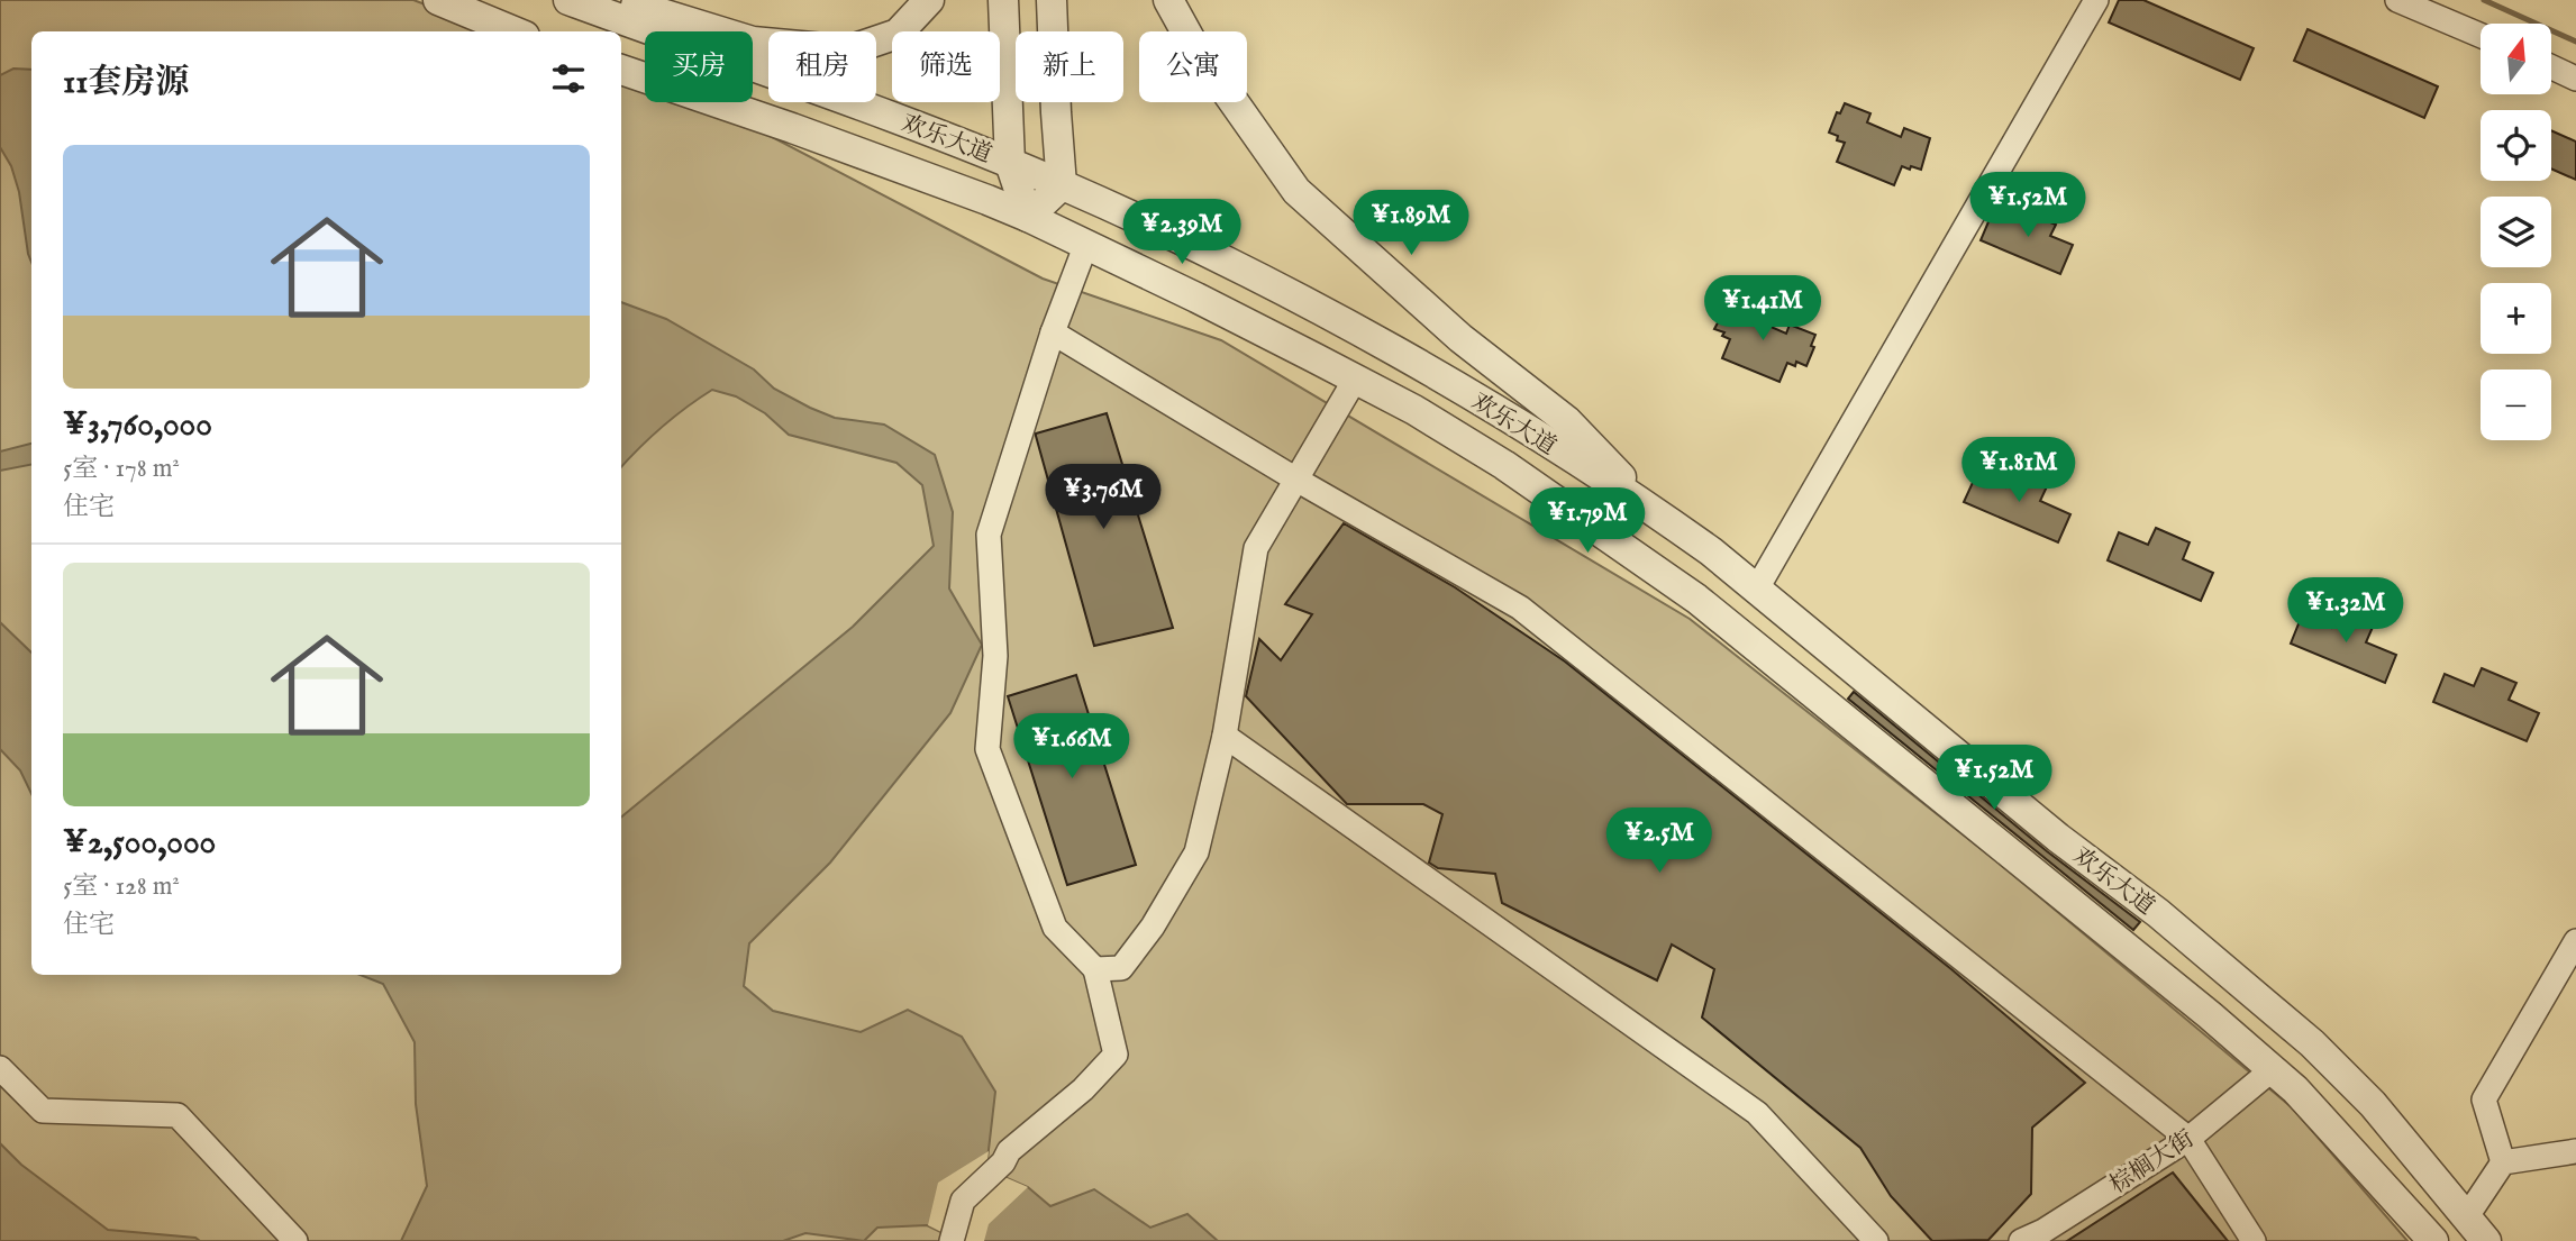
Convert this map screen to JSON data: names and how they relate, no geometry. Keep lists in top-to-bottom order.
{
  "streets": {
    "street": ["欢乐大道", "棕榈大街"]
  },
  "crossings": [
    ["欢乐大道", "棕榈大街"]
  ],
  "north": "top",
  "page": {
    "map_buttons": ["+", "−"],
    "chip": [
      "买房",
      "租房",
      "筛选",
      "新上",
      "公寓"
    ],
    "heading": "11套房源",
    "list": [
      {
        "name": "¥3,760,000",
        "note": "5室 · 178 m² · 住宅"
      },
      {
        "name": "¥2,500,000",
        "note": "5室 · 128 m² · 住宅"
      }
    ],
    "price": [
      "¥1.52M",
      "¥1.89M",
      "¥2.39M",
      "¥1.41M",
      "¥1.81M",
      "¥3.76M",
      "¥1.79M",
      "¥1.32M",
      "¥1.66M",
      "¥1.52M",
      "¥2.5M"
    ]
  }
}
